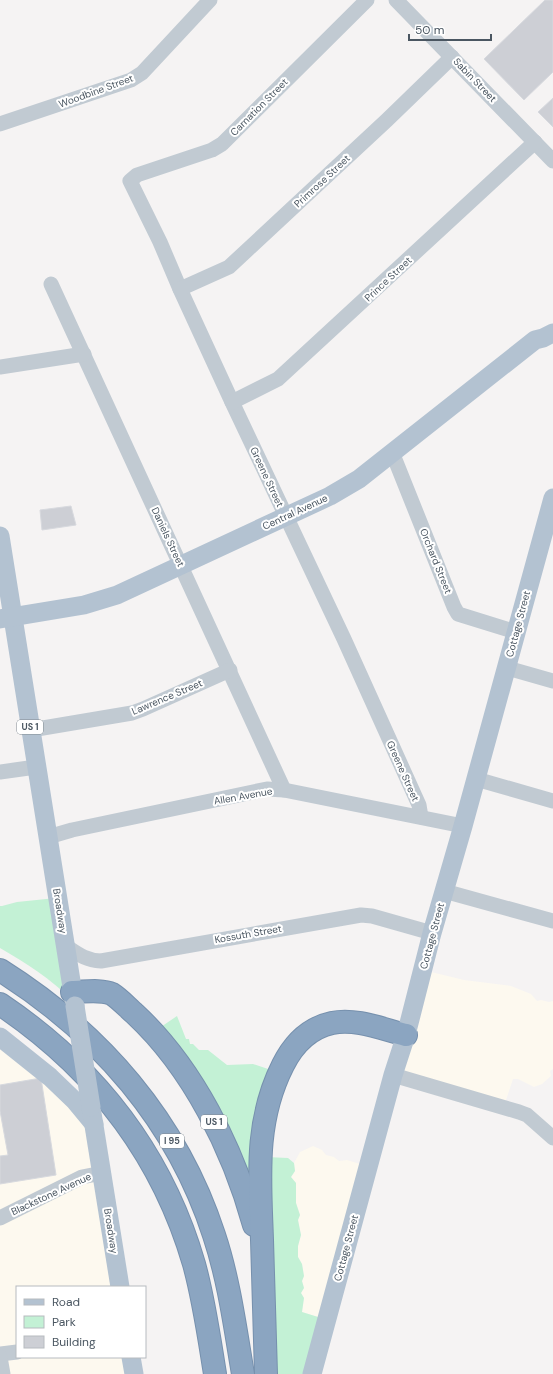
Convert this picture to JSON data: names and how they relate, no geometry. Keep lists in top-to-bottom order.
{
  "streets": {
    "highway": ["US 1", "I 95"],
    "main road": ["Central Avenue", "Cottage Street", "Broadway"],
    "street": [
      "Sabin Street",
      "Woodbine Street",
      "Carnation Street",
      "Primrose Street",
      "Prince Street",
      "Greene Street",
      "Daniels Street",
      "Orchard Street",
      "Lawrence Street",
      "Allen Avenue",
      "Kossuth Street",
      "Blackstone Avenue"
    ]
  },
  "crossings": [
    ["Sabin Street", "Primrose Street"],
    ["Sabin Street", "Prince Street"],
    ["Carnation Street", "Greene Street"],
    ["Primrose Street", "Greene Street"],
    ["Prince Street", "Greene Street"],
    ["Greene Street", "Central Avenue"],
    ["Greene Street", "Allen Avenue"],
    ["Central Avenue", "Daniels Street"],
    ["Central Avenue", "Orchard Street"],
    ["Central Avenue", "Broadway"],
    ["Daniels Street", "Lawrence Street"],
    ["Daniels Street", "Allen Avenue"],
    ["Orchard Street", "Cottage Street"],
    ["Cottage Street", "Allen Avenue"],
    ["Cottage Street", "Kossuth Street"],
    ["Lawrence Street", "Broadway"],
    ["US 1", "Broadway"],
    ["Allen Avenue", "Broadway"],
    ["Broadway", "Kossuth Street"],
    ["Broadway", "Blackstone Avenue"]
  ],
  "legend": ["Road", "Park", "Building"],
  "scale_bar": "50 m"
}
